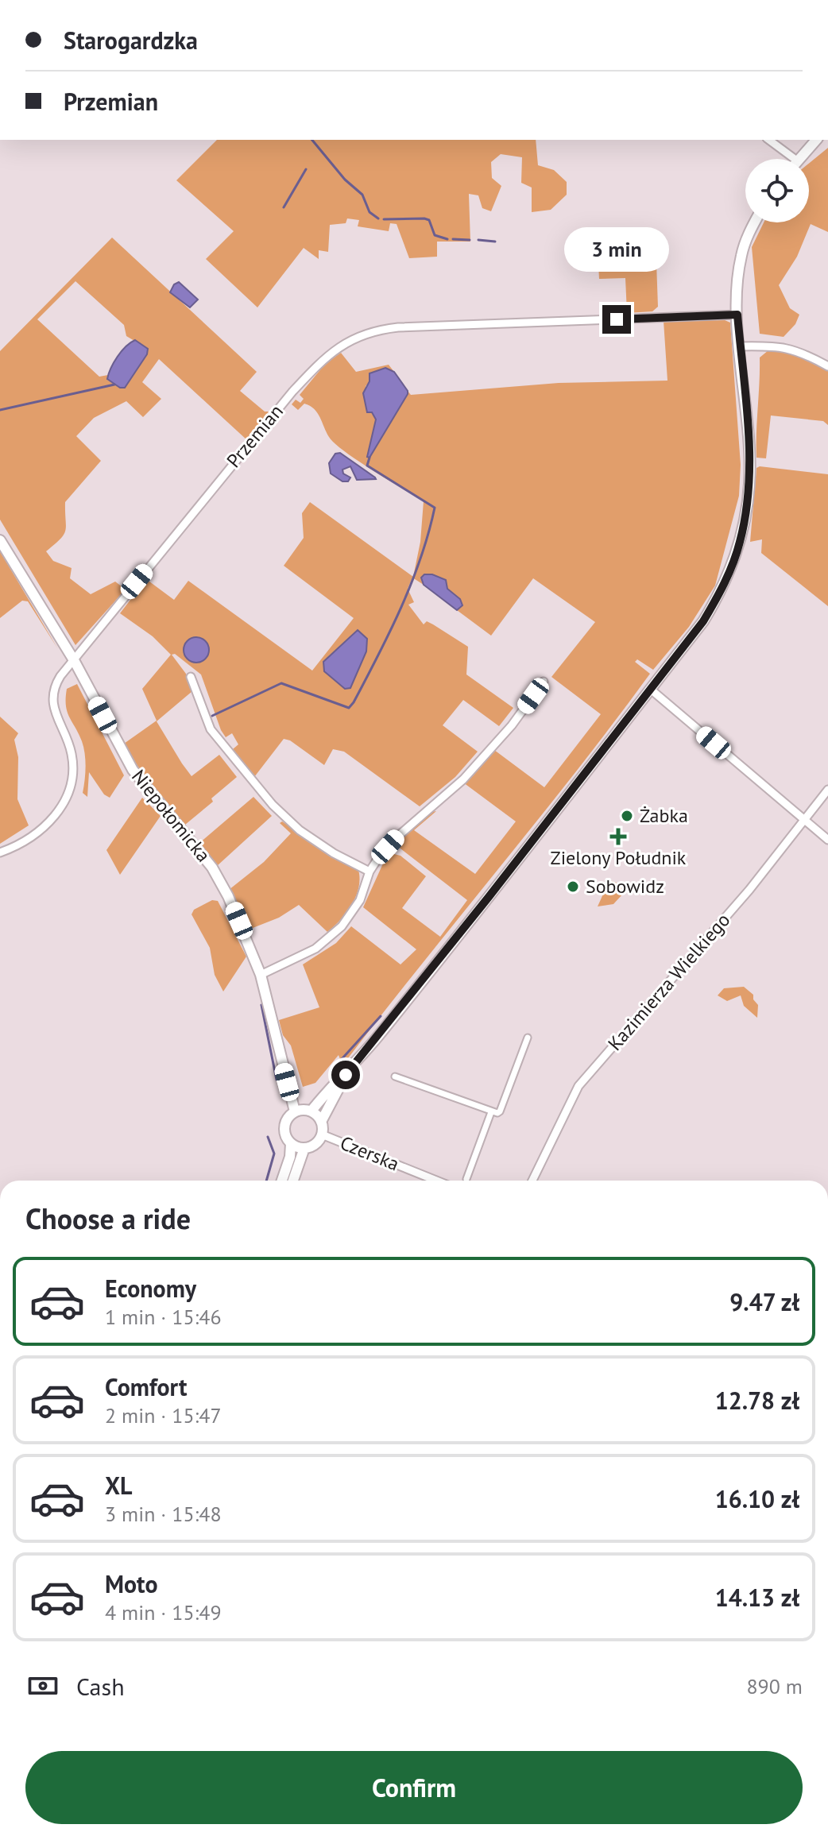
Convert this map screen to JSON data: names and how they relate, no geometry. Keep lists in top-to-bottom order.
{
  "streets": {
    "main road": ["Niepołomicka"],
    "street": ["Przemian", "Kazimierza Wielkiego", "Czerska"]
  },
  "crossings": [
    ["Przemian", "Niepołomicka"],
    ["Niepołomicka", "Czerska"]
  ],
  "places": {
    "other": ["Żabka", "Sobowidz"],
    "health": ["Zielony Południk"]
  },
  "page": {
    "banner": ["Starogardzka", "Przemian"],
    "bubble": "3 min",
    "heading": "Choose a ride",
    "list": [
      {
        "name": "Economy",
        "note": "1 min · 15:46",
        "value": "9.47 zł"
      },
      {
        "name": "Comfort",
        "note": "2 min · 15:47",
        "value": "12.78 zł"
      },
      {
        "name": "XL",
        "note": "3 min · 15:48",
        "value": "16.10 zł"
      },
      {
        "name": "Moto",
        "note": "4 min · 15:49",
        "value": "14.13 zł"
      }
    ],
    "pay": ["Cash", "890 m"],
    "buttons": "Confirm"
  }
}
